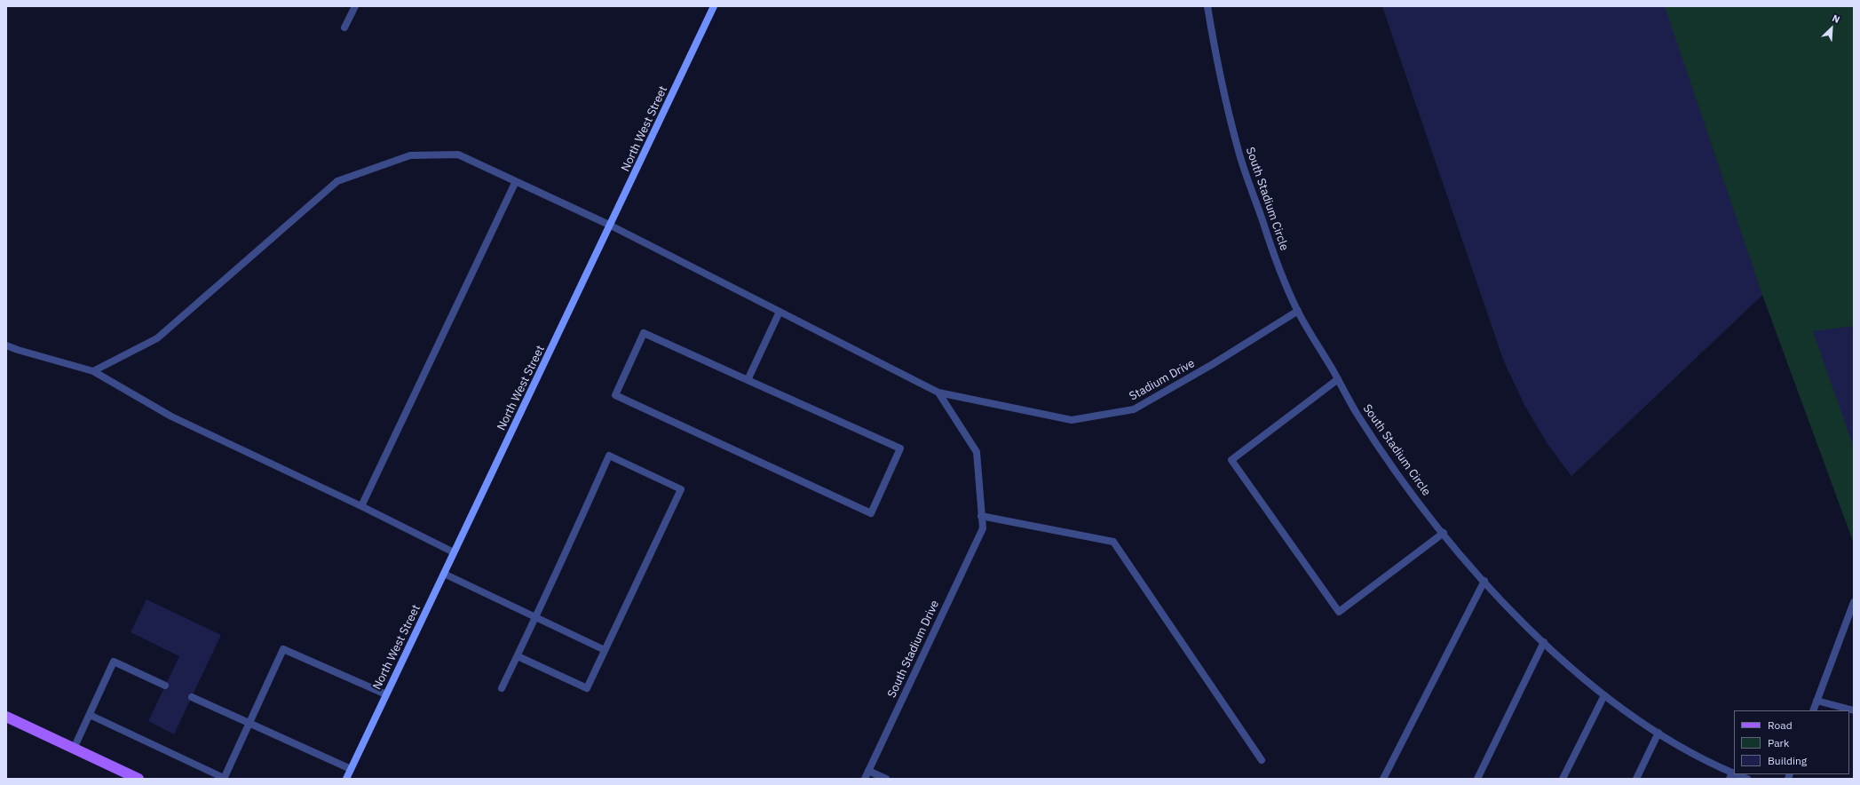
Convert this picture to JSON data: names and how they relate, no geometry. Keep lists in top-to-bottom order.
{
  "streets": {
    "street": [
      "North West Street",
      "South Stadium Circle",
      "Stadium Drive",
      "South Stadium Drive"
    ]
  },
  "crossings": [
    ["North West Street", "Stadium Drive"],
    ["South Stadium Circle", "Stadium Drive"]
  ],
  "legend": ["Road", "Park", "Building"],
  "north": "top right"
}
